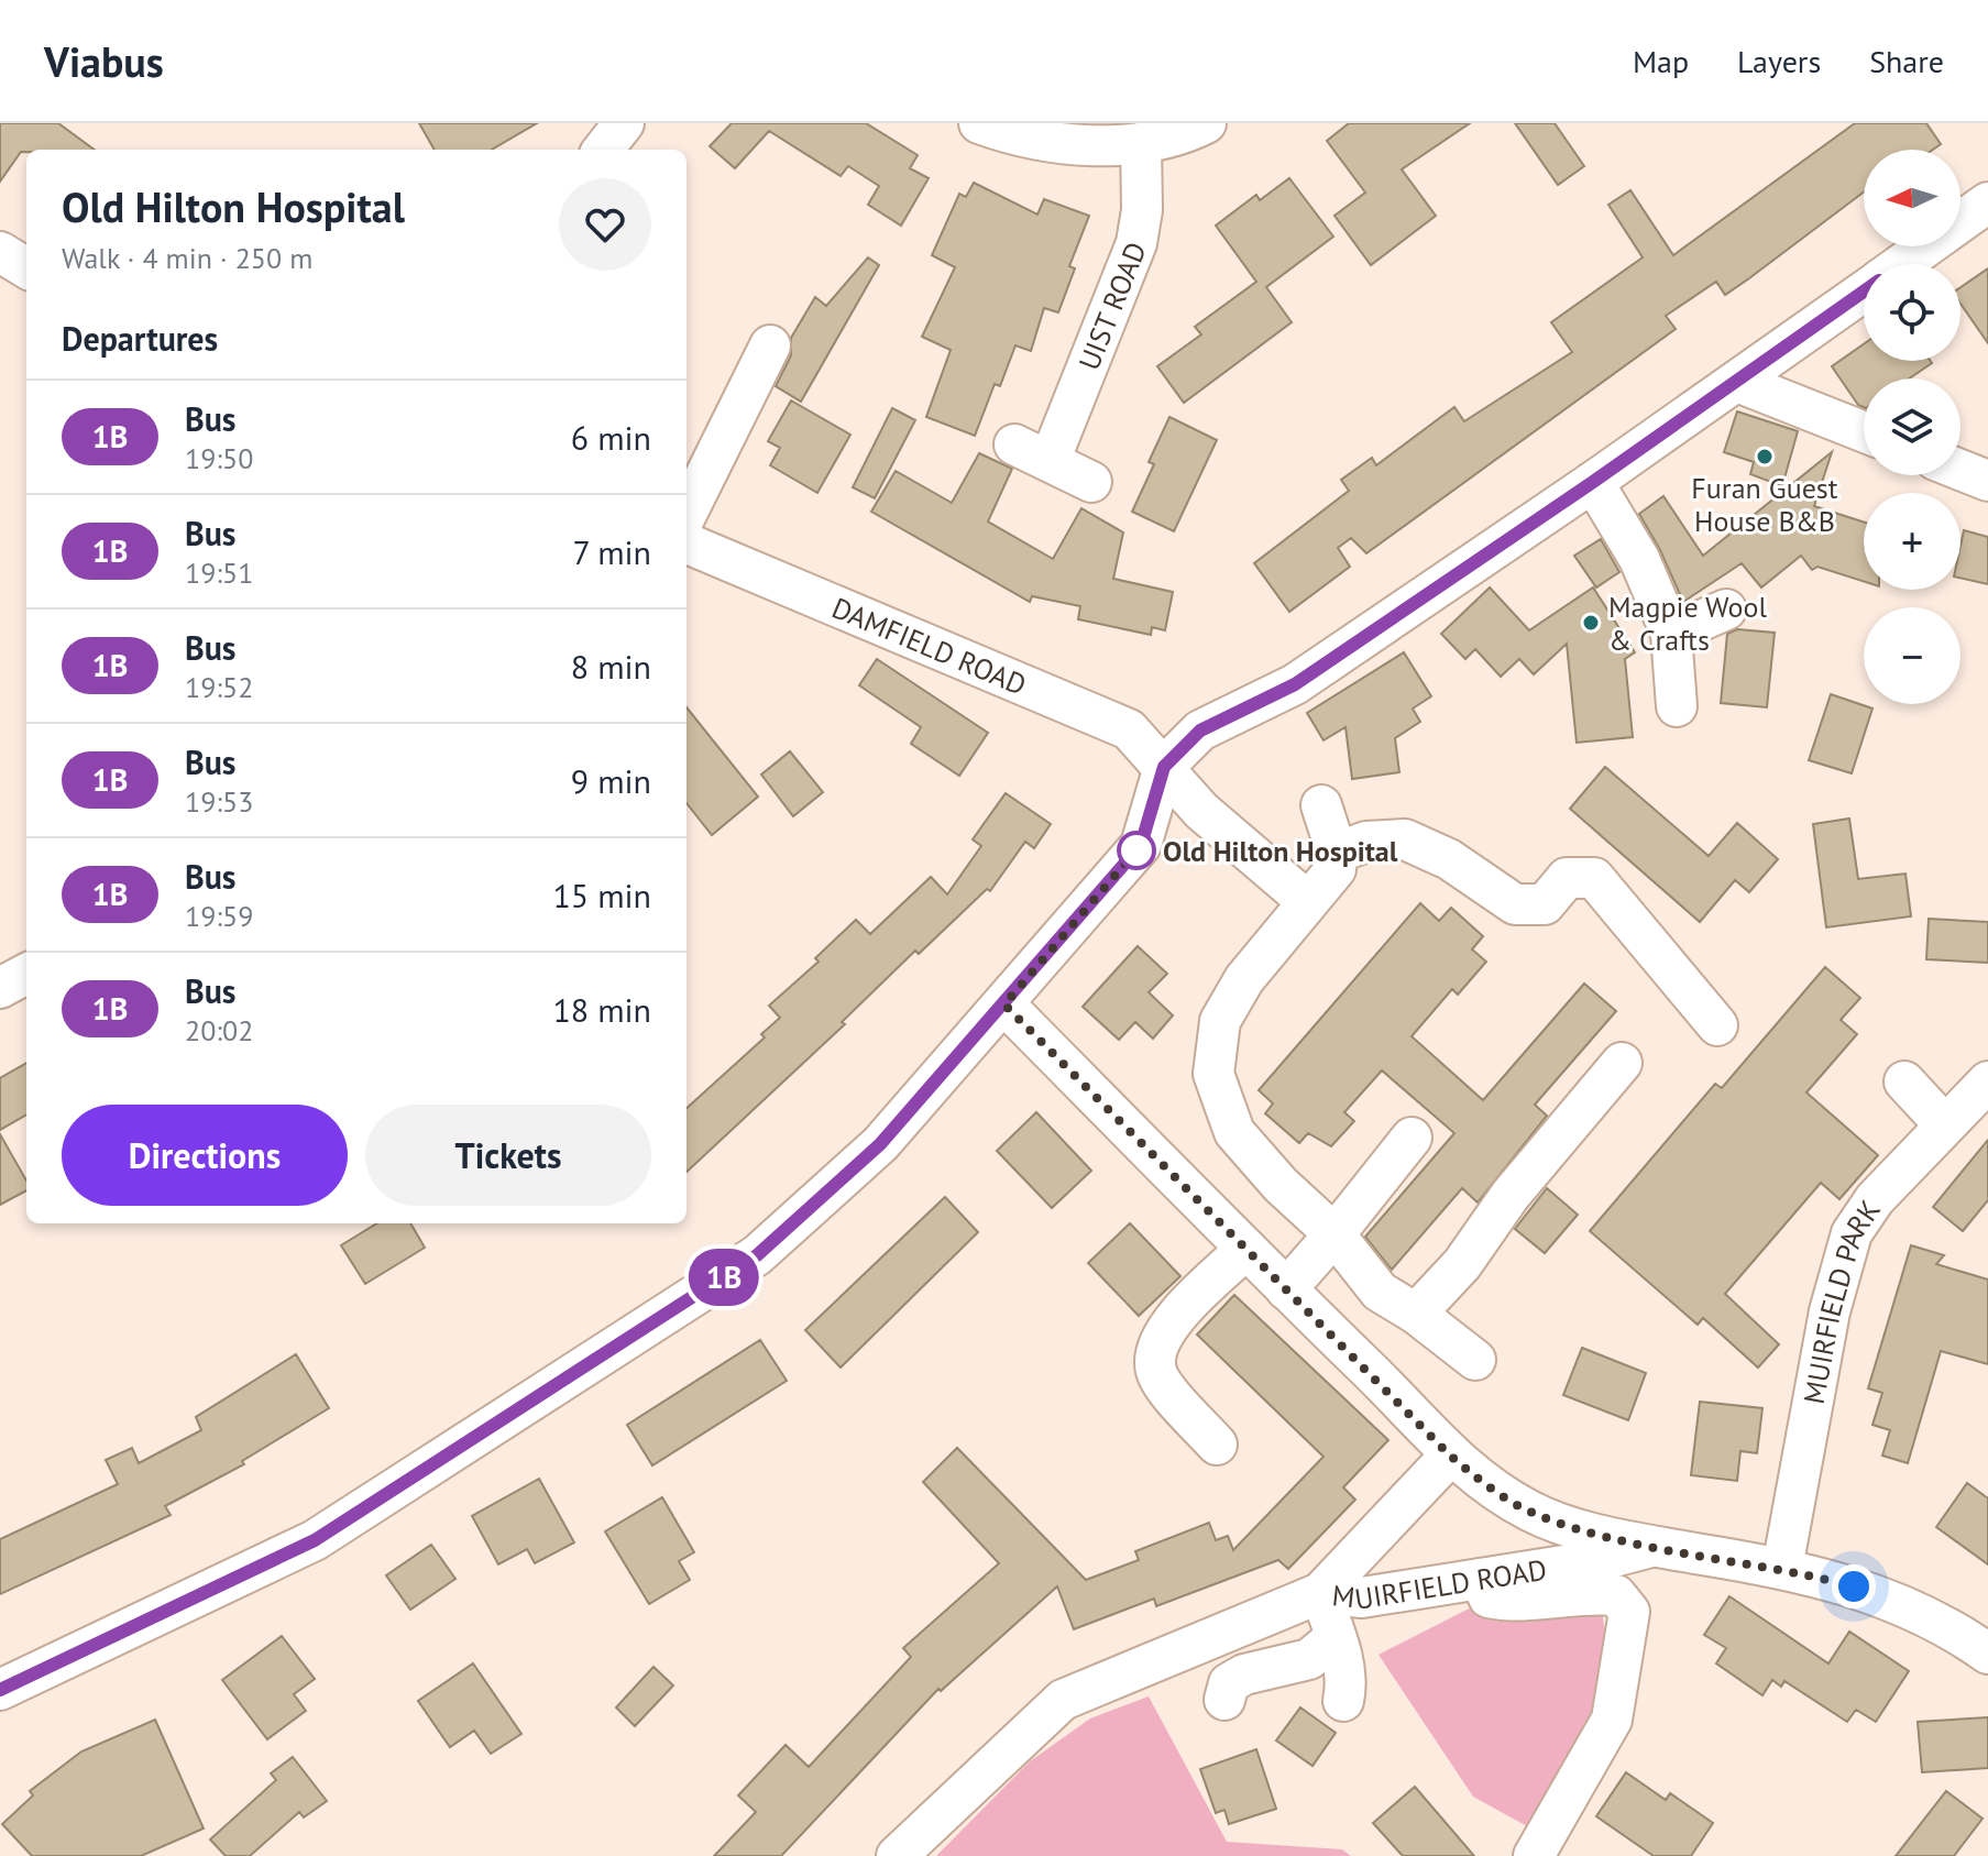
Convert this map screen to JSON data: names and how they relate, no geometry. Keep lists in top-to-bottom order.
{
  "streets": {
    "street": [
      "UIST ROAD",
      "DAMFIELD ROAD",
      "MUIRFIELD PARK",
      "MUIRFIELD ROAD"
    ]
  },
  "crossings": [
    ["MUIRFIELD PARK", "MUIRFIELD ROAD"]
  ],
  "places": ["Furan Guest House B&B", "Magpie Wool & Crafts", "Old Hilton Hospital"],
  "lines": ["bus line 1B"],
  "north": "left",
  "page": {
    "header": "Viabus",
    "nav": ["Map", "Layers", "Share"],
    "on_map": "1B",
    "map_buttons": ["+", "−"],
    "heading": [
      ["Old Hilton Hospital", "Walk · 4 min · 250 m"],
      "Departures"
    ],
    "list": [
      {
        "mark": "1B",
        "name": "Bus",
        "note": "19:50",
        "value": "6 min"
      },
      {
        "mark": "1B",
        "name": "Bus",
        "note": "19:51",
        "value": "7 min"
      },
      {
        "mark": "1B",
        "name": "Bus",
        "note": "19:52",
        "value": "8 min"
      },
      {
        "mark": "1B",
        "name": "Bus",
        "note": "19:53",
        "value": "9 min"
      },
      {
        "mark": "1B",
        "name": "Bus",
        "note": "19:59",
        "value": "15 min"
      },
      {
        "mark": "1B",
        "name": "Bus",
        "note": "20:02",
        "value": "18 min"
      }
    ],
    "buttons": ["Directions", "Tickets"]
  }
}
